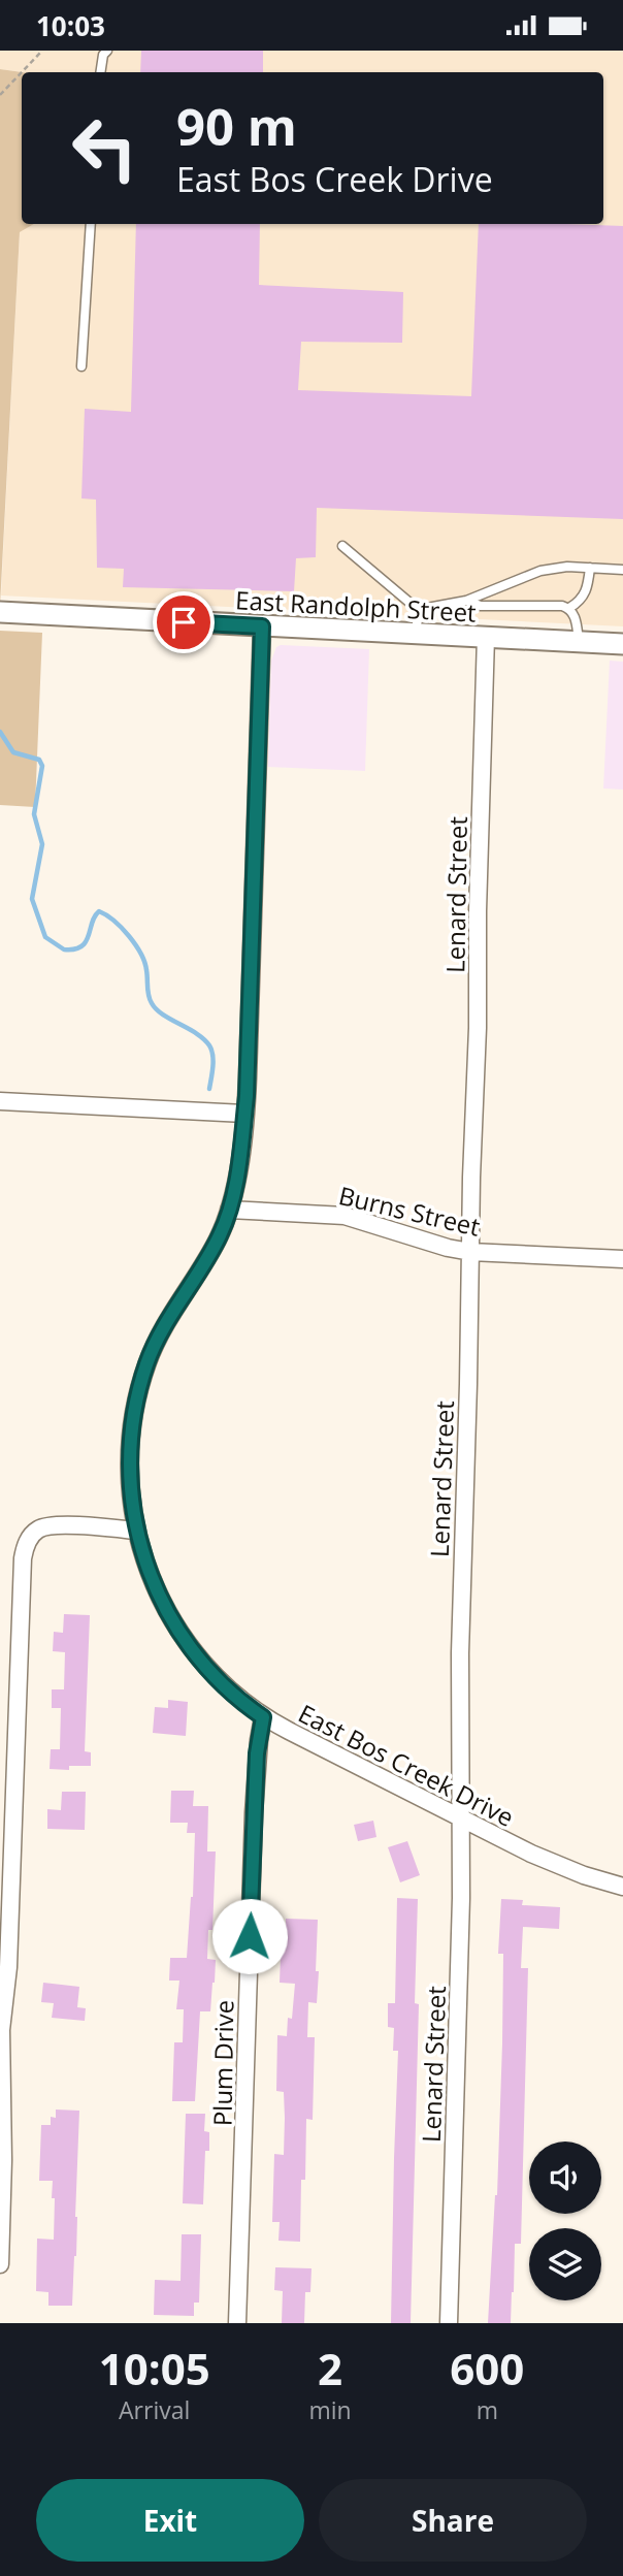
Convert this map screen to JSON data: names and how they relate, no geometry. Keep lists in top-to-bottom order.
{
  "streets": {
    "street": [
      "East Randolph Street",
      "Lenard Street",
      "Burns Street",
      "East Bos Creek Drive",
      "Plum Drive"
    ]
  },
  "crossings": [
    ["East Randolph Street", "Lenard Street"],
    ["East Randolph Street", "East Bos Creek Drive"],
    ["Lenard Street", "Burns Street"],
    ["Lenard Street", "East Bos Creek Drive"],
    ["Burns Street", "East Bos Creek Drive"],
    ["East Bos Creek Drive", "Plum Drive"]
  ],
  "page": {
    "status": "10:03",
    "turn": ["90 m", "East Bos Creek Drive"],
    "eta": [
      "10:05",
      "Arrival",
      "2",
      "min",
      "600",
      "m"
    ],
    "buttons": ["Exit", "Share"]
  }
}
